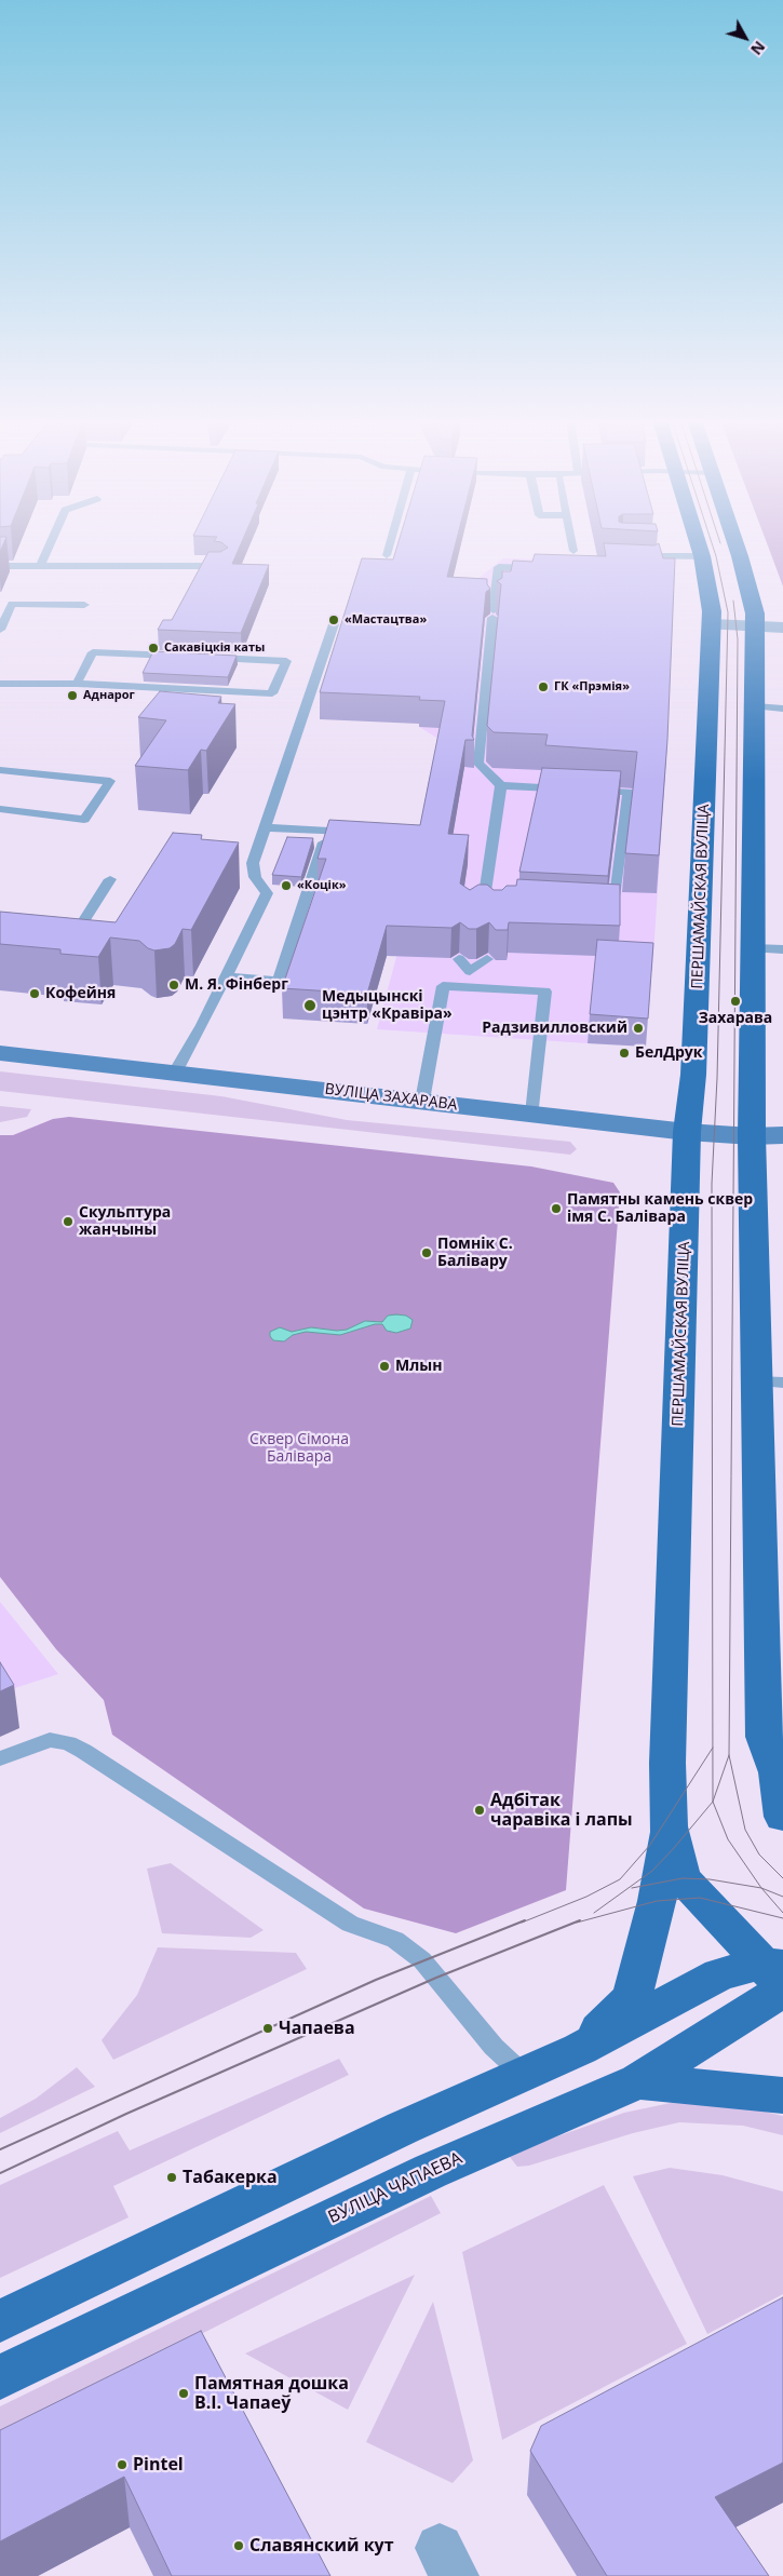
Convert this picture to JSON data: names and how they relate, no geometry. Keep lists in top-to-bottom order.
{
  "streets": {
    "main road": ["ПЕРШАМАЙСКАЯ ВУЛІЦА", "ВУЛІЦА ЗАХАРАВА", "ВУЛІЦА ЧАПАЕВА"]
  },
  "crossings": [
    ["ПЕРШАМАЙСКАЯ ВУЛІЦА", "ВУЛІЦА ЗАХАРАВА"],
    ["ПЕРШАМАЙСКАЯ ВУЛІЦА", "ВУЛІЦА ЧАПАЕВА"]
  ],
  "parks": ["Сквер Сімона Балівара"],
  "places": [
    "«Мастацтва»",
    "Сакавіцкія каты",
    "ГК «Прэмія»",
    "Аднарог",
    "«Коцік»",
    "М. Я. Фінберг",
    "Кофейня",
    "Захарава",
    "Медыцынскі цэнтр «Кравіра»",
    "Радзивилловский",
    "БелДрук",
    "Памятны камень сквер імя С. Балівара",
    "Скульптура жанчыны",
    "Помнік С. Балівару",
    "Млын",
    "Адбітак чаравіка і лапы",
    "Чапаева",
    "Табакерка",
    "Памятная дошка В.І. Чапаеў",
    "Pintel",
    "Славянский кут"
  ],
  "north": "bottom right"
}
